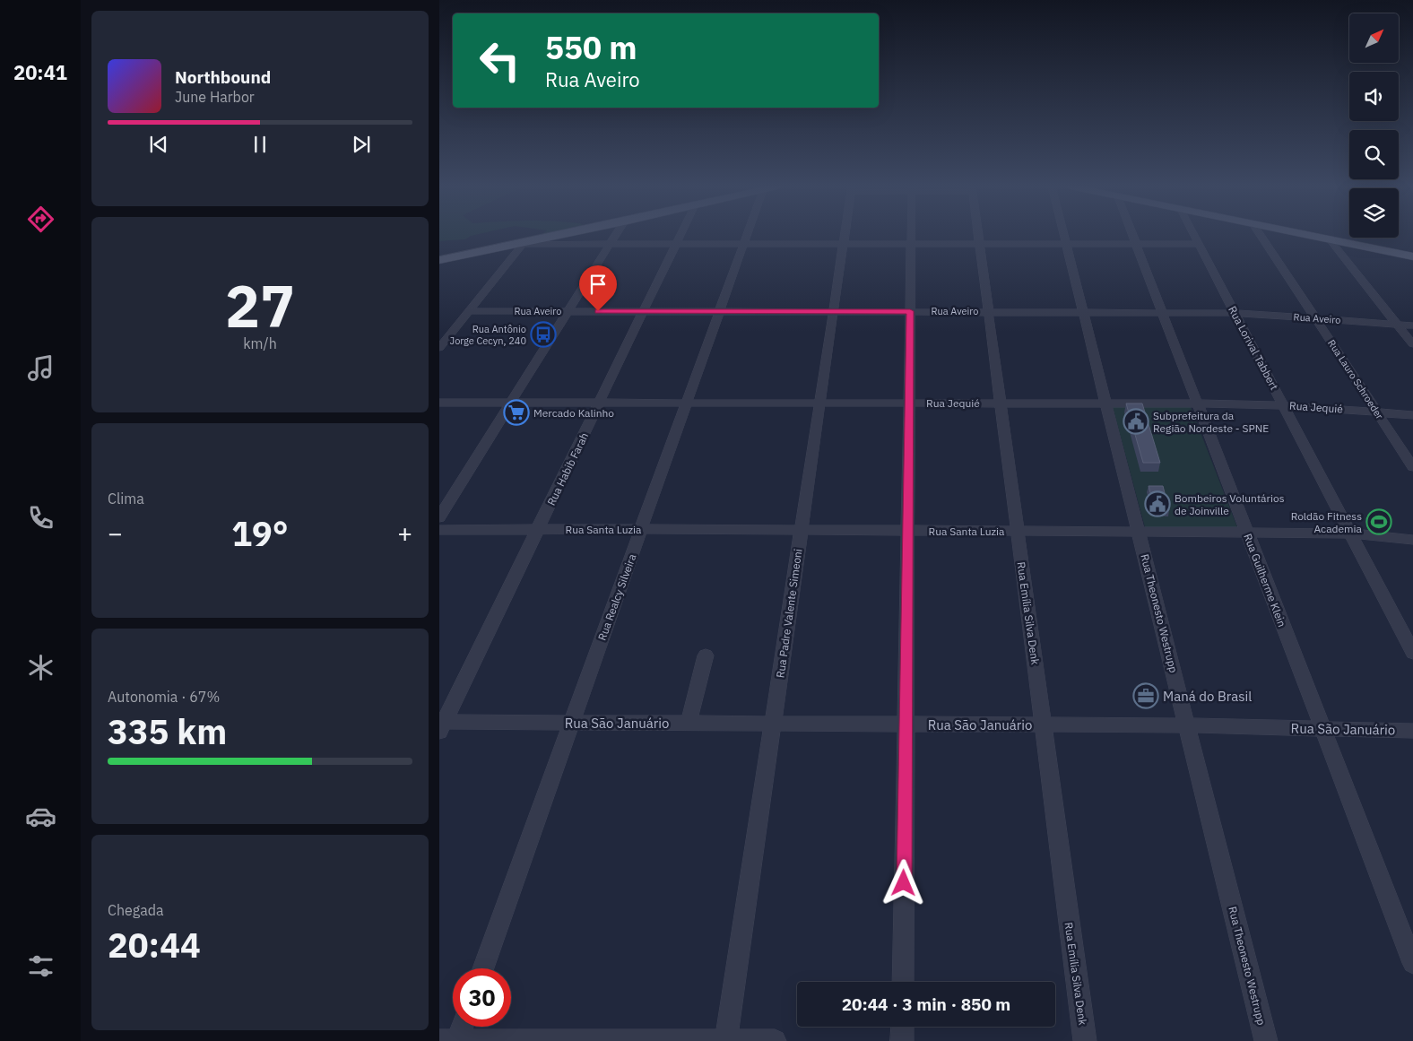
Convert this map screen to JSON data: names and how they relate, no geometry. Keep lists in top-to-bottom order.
{
  "streets": {
    "street": [
      "Rua Aveiro",
      "Rua Lorival Tabbert",
      "Rua Lauro Schroeder",
      "Rua Jequié",
      "Rua Habib Farah",
      "Rua Santa Luzia",
      "Rua Guilherme Klein",
      "Rua Realcy Silveira",
      "Rua Padre Valente Simeoni",
      "Rua Emília Silva Denk",
      "Rua Theonesto Westrupp",
      "Rua São Januário"
    ]
  },
  "crossings": [
    ["Rua Aveiro", "Rua Lorival Tabbert"],
    ["Rua Aveiro", "Rua Lauro Schroeder"],
    ["Rua Aveiro", "Rua Habib Farah"],
    ["Rua Aveiro", "Rua Guilherme Klein"],
    ["Rua Aveiro", "Rua Realcy Silveira"],
    ["Rua Aveiro", "Rua Padre Valente Simeoni"],
    ["Rua Aveiro", "Rua Emília Silva Denk"],
    ["Rua Aveiro", "Rua Theonesto Westrupp"],
    ["Rua Lorival Tabbert", "Rua Jequié"],
    ["Rua Lorival Tabbert", "Rua Santa Luzia"],
    ["Rua Lauro Schroeder", "Rua Jequié"],
    ["Rua Jequié", "Rua Habib Farah"],
    ["Rua Jequié", "Rua Guilherme Klein"],
    ["Rua Jequié", "Rua Realcy Silveira"],
    ["Rua Jequié", "Rua Padre Valente Simeoni"],
    ["Rua Jequié", "Rua Emília Silva Denk"],
    ["Rua Jequié", "Rua Theonesto Westrupp"],
    ["Rua Habib Farah", "Rua Santa Luzia"],
    ["Rua Habib Farah", "Rua São Januário"],
    ["Rua Santa Luzia", "Rua Guilherme Klein"],
    ["Rua Santa Luzia", "Rua Realcy Silveira"],
    ["Rua Santa Luzia", "Rua Padre Valente Simeoni"],
    ["Rua Santa Luzia", "Rua Emília Silva Denk"],
    ["Rua Santa Luzia", "Rua Theonesto Westrupp"],
    ["Rua Guilherme Klein", "Rua São Januário"],
    ["Rua Realcy Silveira", "Rua São Januário"],
    ["Rua Padre Valente Simeoni", "Rua São Januário"],
    ["Rua Emília Silva Denk", "Rua São Januário"],
    ["Rua Theonesto Westrupp", "Rua São Januário"]
  ],
  "places": {
    "bus stop": ["Rua Antônio Jorge Cecyn, 240"],
    "supermarket": ["Mercado Kalinho"],
    "public building": ["Subprefeitura da Região Nordeste - SPNE", "Bombeiros Voluntários de Joinville"],
    "sports": ["Roldão Fitness Academia"],
    "office": ["Maná do Brasil"]
  },
  "north": "top right",
  "page": {
    "tabs": "20:41",
    "turn": ["550 m", "Rua Aveiro"],
    "song": ["Northbound", "June Harbor"],
    "tile": [
      ["27", "km/h"],
      "Clima",
      ["Autonomia · 67%", "335 km"],
      ["Chegada", "20:44"]
    ],
    "heat": ["−", "19°", "+"],
    "limit": "30",
    "trip": "20:44 · 3 min · 850 m"
  }
}
